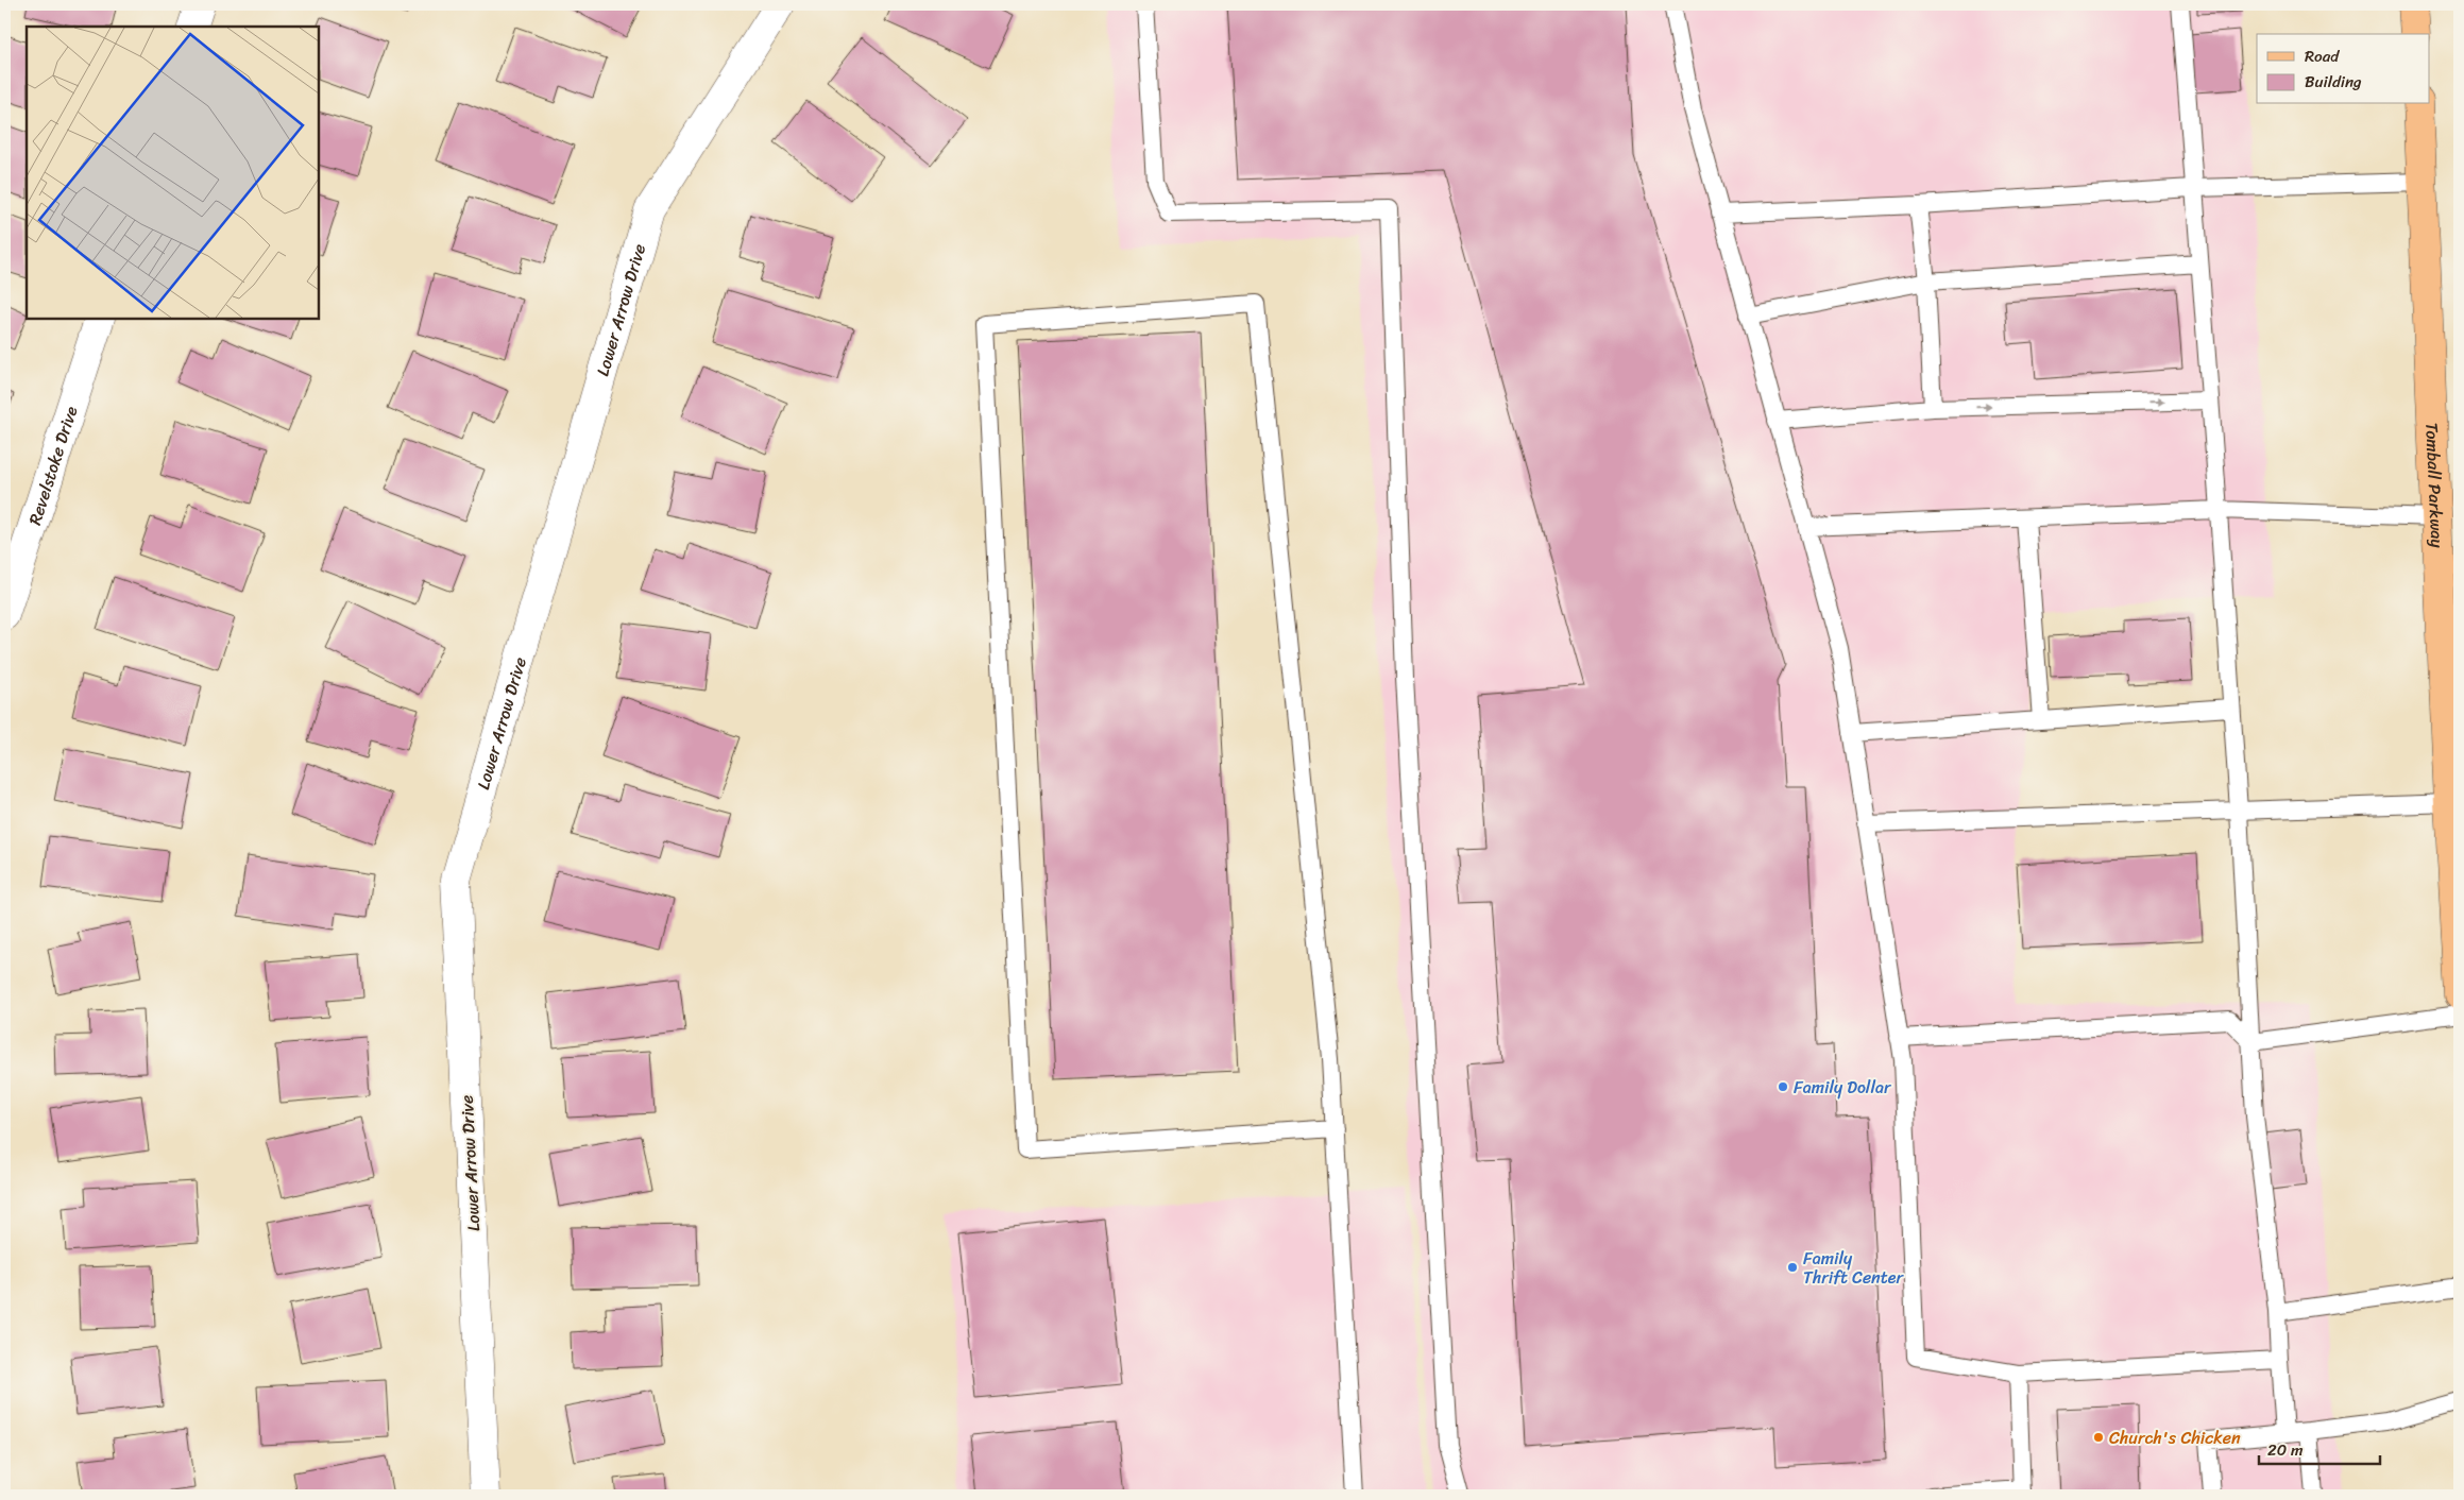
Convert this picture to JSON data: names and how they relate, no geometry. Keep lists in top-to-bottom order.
{
  "streets": {
    "main road": ["Tomball Parkway"],
    "street": ["Lower Arrow Drive", "Revelstoke Drive"]
  },
  "places": ["Family Dollar", "Family Thrift Center", "Church's Chicken"],
  "legend": ["Road", "Building"],
  "scale_bar": "20 m"
}
